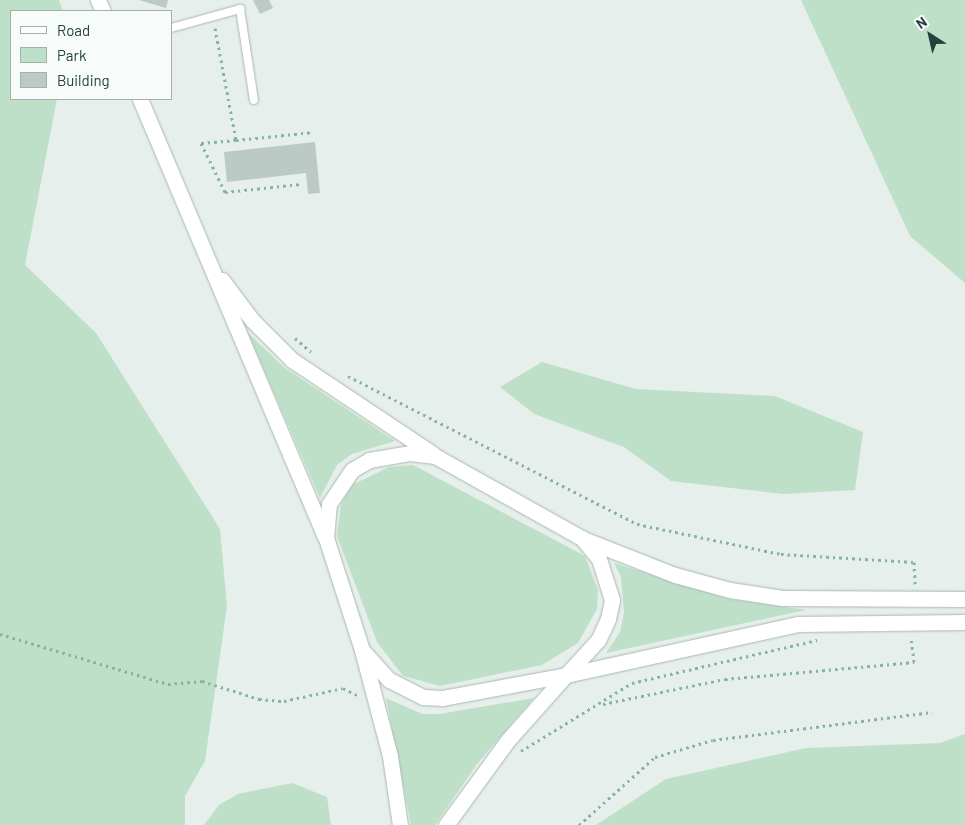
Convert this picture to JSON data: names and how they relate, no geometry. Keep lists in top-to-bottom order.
{
  "legend": ["Road", "Park", "Building"],
  "north": "top left"
}
